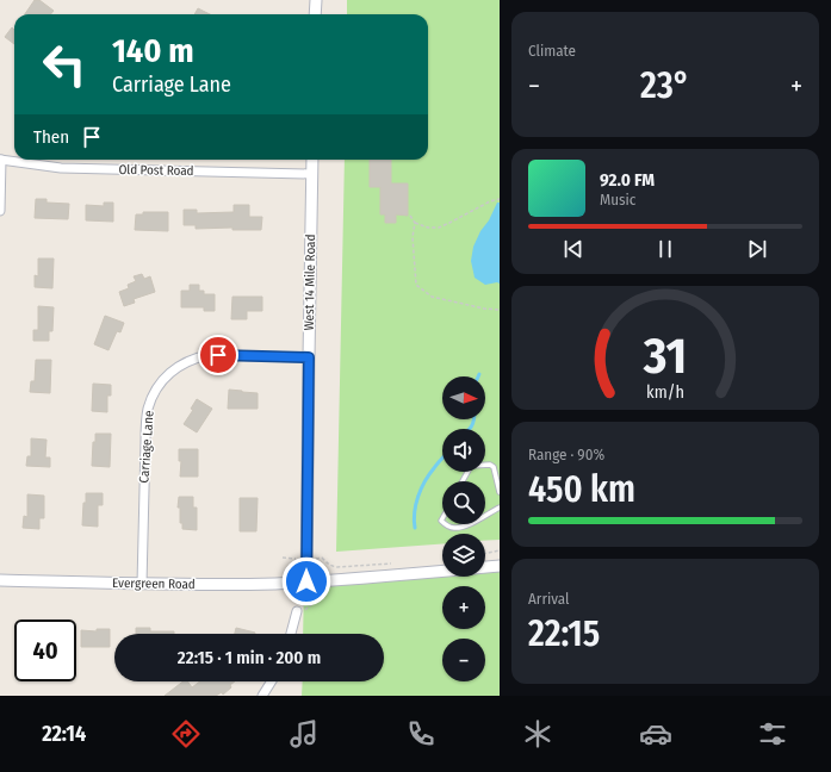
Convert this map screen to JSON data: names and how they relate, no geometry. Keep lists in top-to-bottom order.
{
  "streets": {
    "street": [
      "Old Post Road",
      "West 14 Mile Road",
      "Carriage Lane",
      "Evergreen Road"
    ]
  },
  "crossings": [
    ["Old Post Road", "West 14 Mile Road"],
    ["West 14 Mile Road", "Carriage Lane"],
    ["West 14 Mile Road", "Evergreen Road"],
    ["Carriage Lane", "Evergreen Road"]
  ],
  "north": "right",
  "page": {
    "tile": [
      "Climate",
      ["Range · 90%", "450 km"],
      ["Arrival", "22:15"]
    ],
    "turn": ["140 m", "Carriage Lane"],
    "heat": ["−", "23°", "+"],
    "then": "Then",
    "song": ["92.0 FM", "Music"],
    "map_buttons": ["+", "−"],
    "limit": "40",
    "trip": "22:15 · 1 min · 200 m",
    "tabs": "22:14",
    "gauge": ["31", "km/h"]
  }
}
